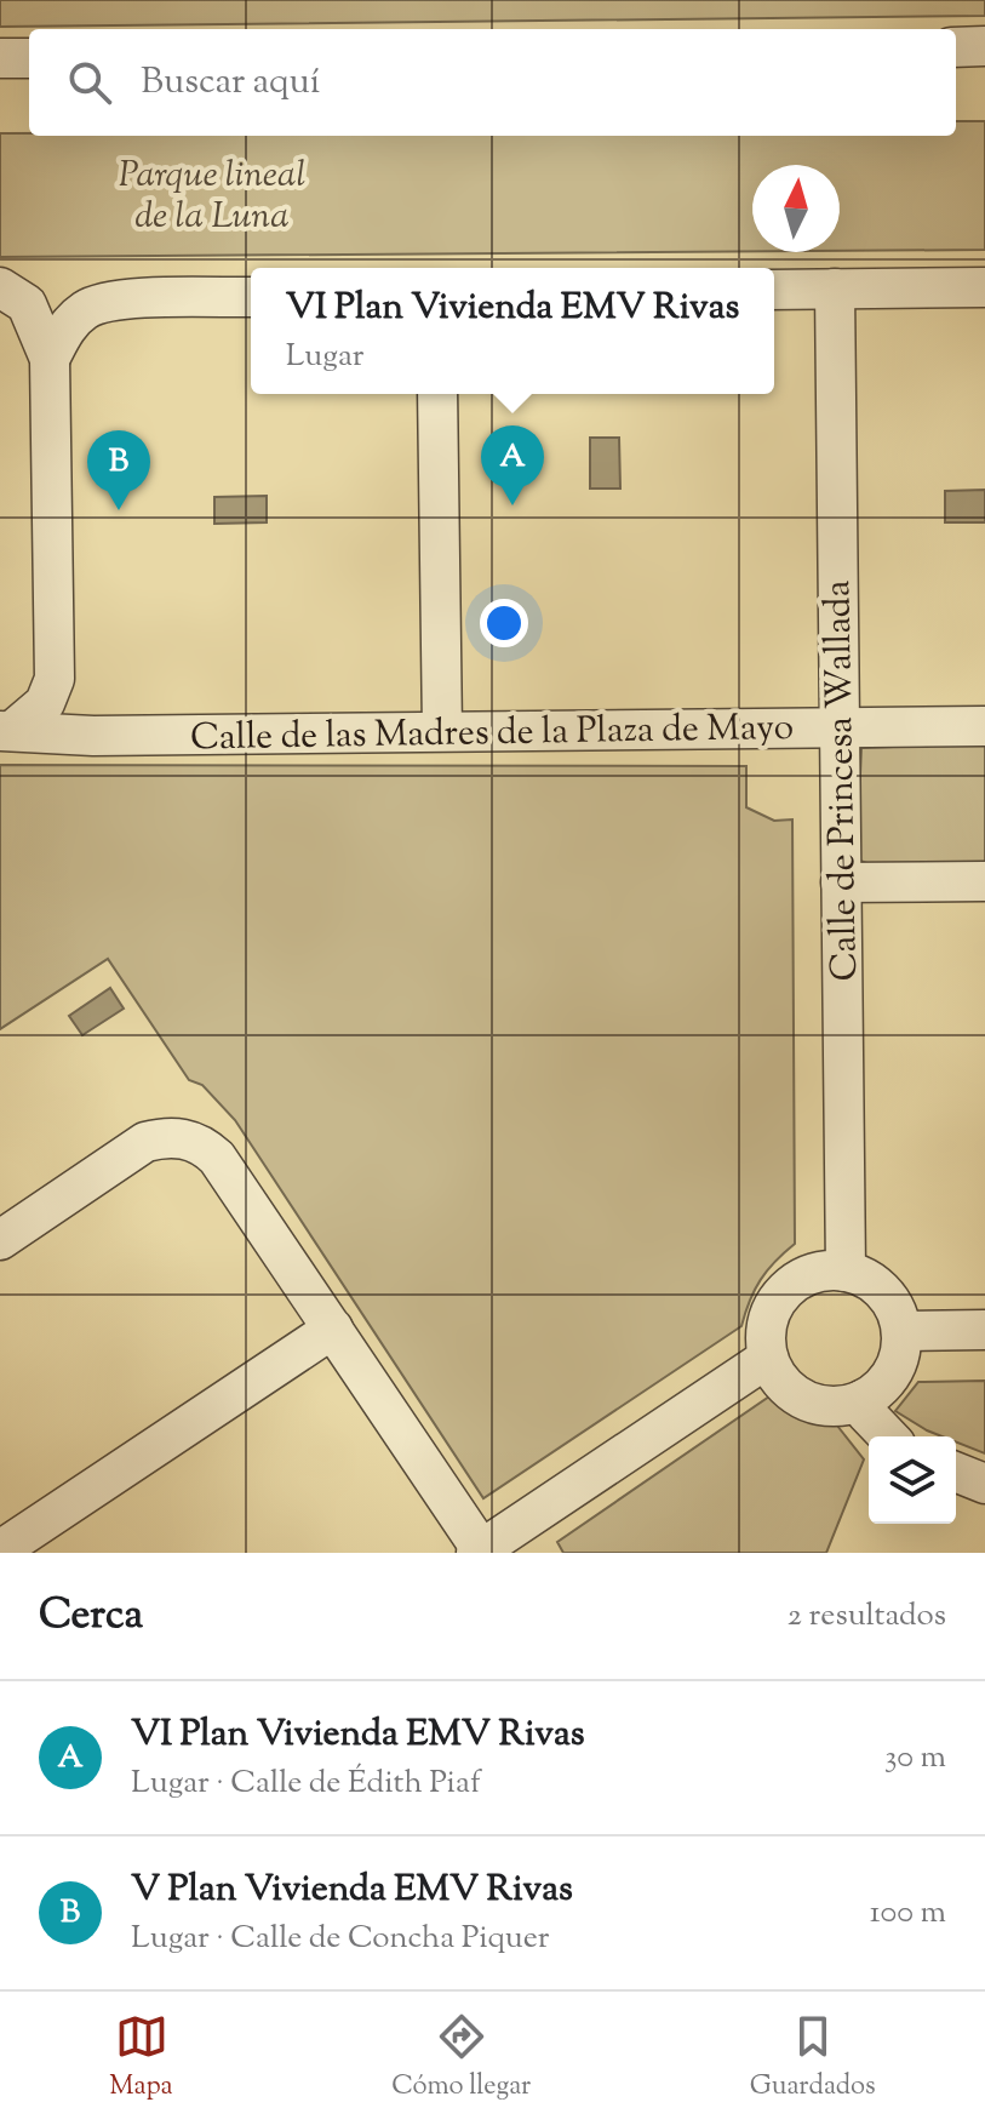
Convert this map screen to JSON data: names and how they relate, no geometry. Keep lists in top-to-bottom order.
{
  "streets": {
    "street": ["Calle de las Madres de la Plaza de Mayo", "Calle de Princesa Wallada"]
  },
  "crossings": [
    ["Calle de las Madres de la Plaza de Mayo", "Calle de Princesa Wallada"]
  ],
  "parks": ["Parque lineal de la Luna"],
  "north": "top",
  "page": {
    "search": "Buscar aquí",
    "popup": ["VI Plan Vivienda EMV Rivas", "Lugar"],
    "pins": ["A", "B"],
    "heading": ["Cerca", "2 resultados"],
    "list": [
      {
        "mark": "A",
        "name": "VI Plan Vivienda EMV Rivas",
        "note": "Lugar · Calle de Édith Piaf",
        "value": "30 m"
      },
      {
        "mark": "B",
        "name": "V Plan Vivienda EMV Rivas",
        "note": "Lugar · Calle de Concha Piquer",
        "value": "100 m"
      }
    ],
    "nav": ["Mapa", "Cómo llegar", "Guardados"]
  }
}
